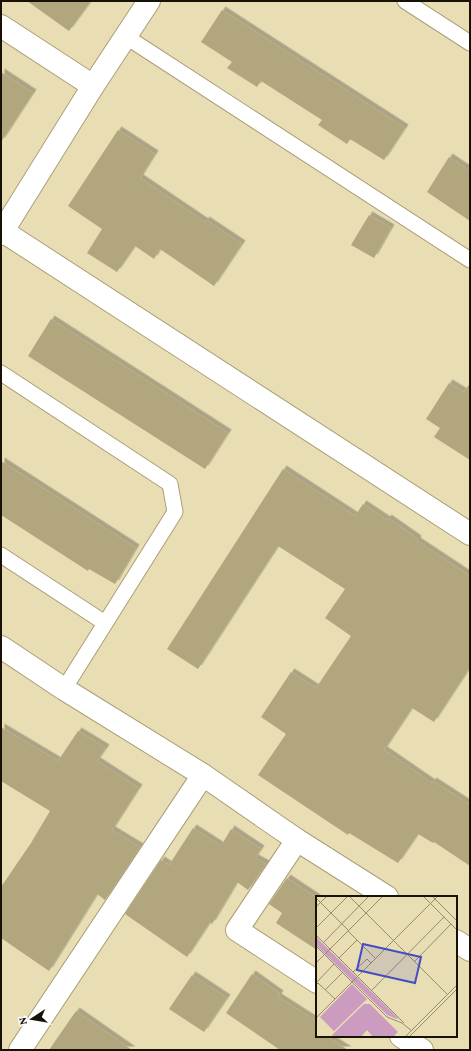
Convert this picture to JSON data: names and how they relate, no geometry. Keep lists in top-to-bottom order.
{
  "north": "left"
}
